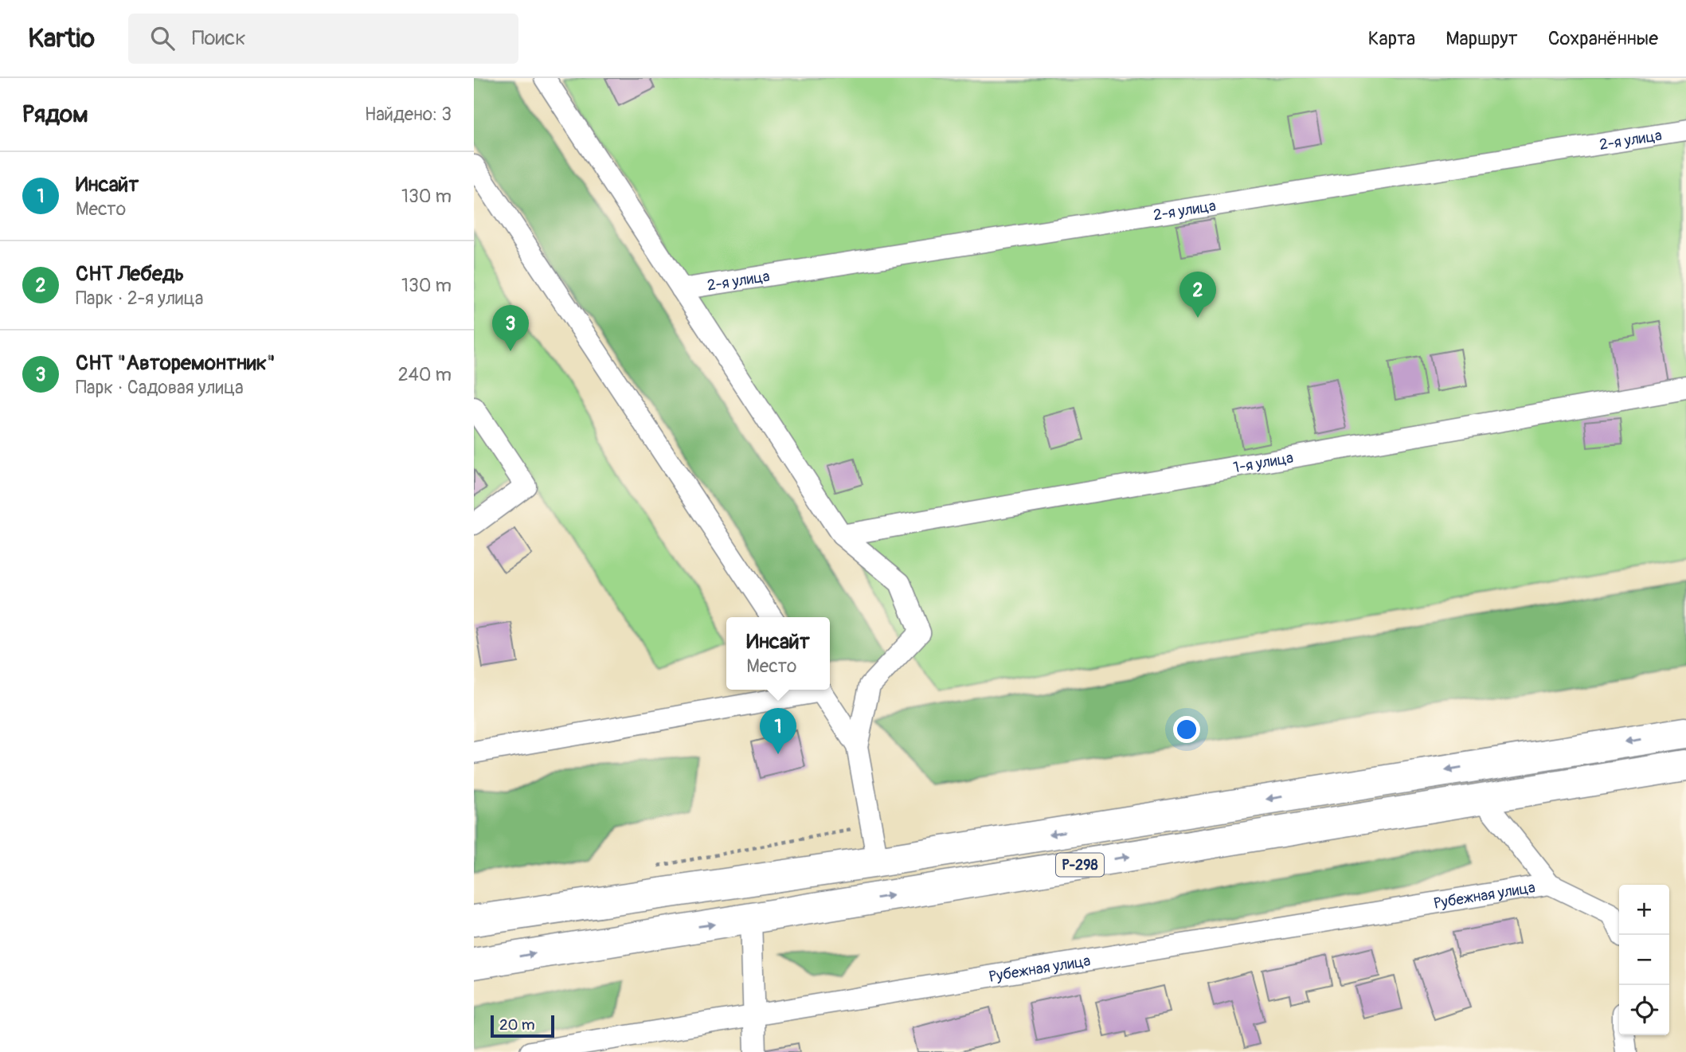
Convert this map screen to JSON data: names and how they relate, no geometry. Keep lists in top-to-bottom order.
{
  "streets": {
    "highway": ["Р-298"],
    "street": ["2-я улица", "1-я улица", "Рубежная улица"]
  },
  "scale_bar": "20 m",
  "page": {
    "header": "Kartio",
    "search": "Поиск",
    "nav": ["Карта", "Маршрут", "Сохранённые"],
    "heading": ["Рядом", "Найдено: 3"],
    "list": [
      {
        "mark": "1",
        "name": "Инсайт",
        "note": "Место",
        "value": "130 m"
      },
      {
        "mark": "2",
        "name": "СНТ Лебедь",
        "note": "Парк · 2-я улица",
        "value": "130 m"
      },
      {
        "mark": "3",
        "name": "СНТ \"Авторемонтник\"",
        "note": "Парк · Садовая улица",
        "value": "240 m"
      }
    ],
    "pins": ["2", "3", "1"],
    "popup": ["Инсайт", "Место"],
    "map_buttons": ["+", "−"],
    "scale": "20 m"
  }
}
